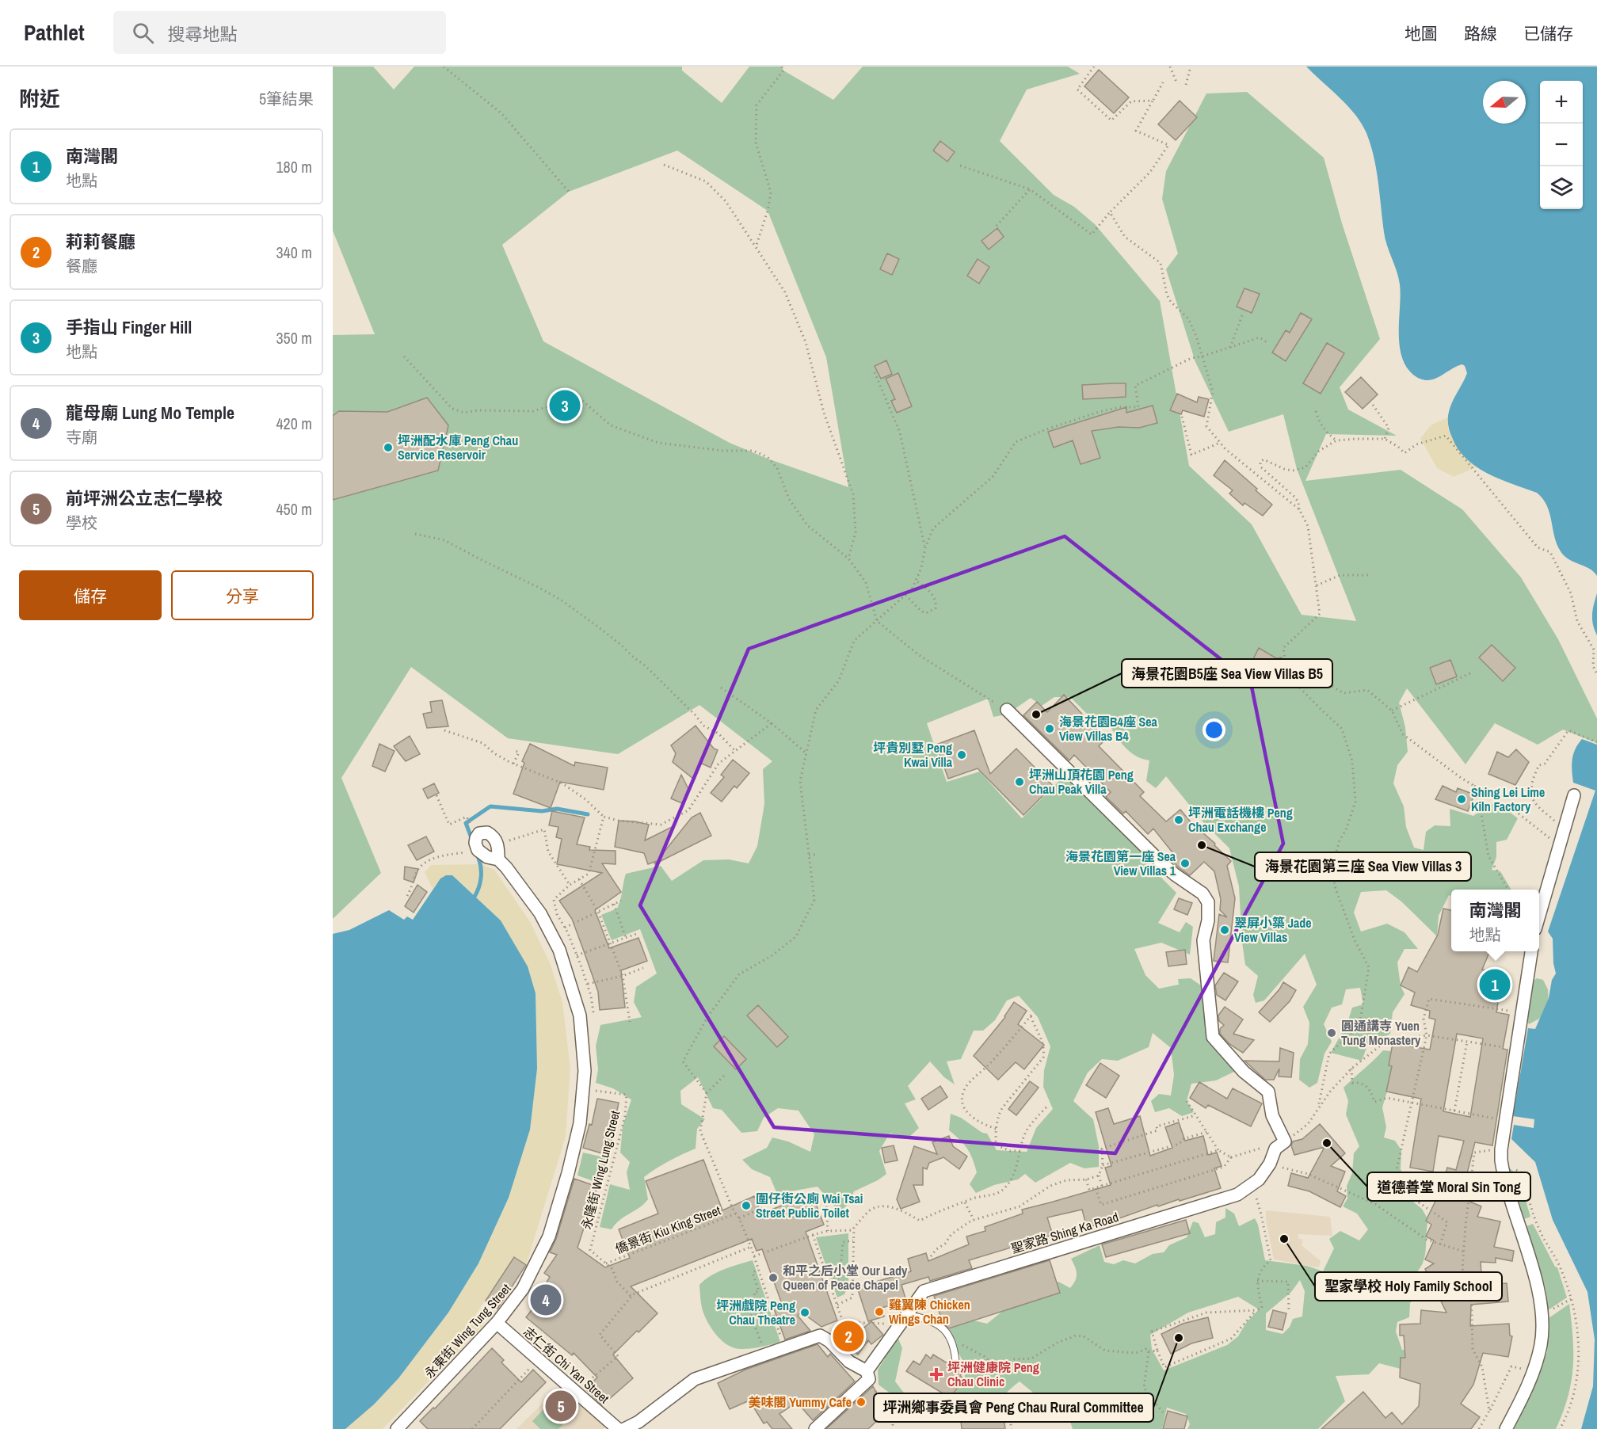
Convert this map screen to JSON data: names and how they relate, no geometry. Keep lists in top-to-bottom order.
{
  "streets": {
    "street": ["聖家路 Shing Ka Road", "永東街 Wing Tung Street", "志仁街 Chi Yan Street"],
    "path": ["永隆街 Wing Lung Street", "僑景街 Kiu King Street"]
  },
  "crossings": [
    ["永隆街 Wing Lung Street", "僑景街 Kiu King Street"],
    ["永東街 Wing Tung Street", "志仁街 Chi Yan Street"]
  ],
  "places": {
    "other": [
      "坪洲配水庫 Peng Chau Service Reservoir",
      "海景花園B5座 Sea View Villas B5",
      "海景花園B4座 Sea View Villas B4",
      "坪貴別墅 Peng Kwai Villa",
      "坪洲山頂花園 Peng Chau Peak Villa",
      "Shing Lei Lime Kiln Factory",
      "坪洲電話機樓 Peng Chau Exchange",
      "海景花園第三座 Sea View Villas 3",
      "海景花園第一座 Sea View Villas 1",
      "翠屏小築 Jade View Villas",
      "圓通講寺 Yuen Tung Monastery",
      "道德善堂 Moral Sin Tong",
      "圍仔街公廁 Wai Tsai Street Public Toilet",
      "聖家學校 Holy Family School",
      "和平之后小堂 Our Lady Queen of Peace Chapel",
      "雞翼陳 Chicken Wings Chan",
      "坪洲戲院 Peng Chau Theatre",
      "坪洲鄉事委員會 Peng Chau Rural Committee",
      "美味閣 Yummy Cafe"
    ],
    "health": ["坪洲健康院 Peng Chau Clinic"]
  },
  "north": "left",
  "page": {
    "header": "Pathlet",
    "search": "搜尋地點",
    "nav": ["地圖", "路線", "已儲存"],
    "heading": ["附近", "5筆結果"],
    "map_buttons": ["+", "−"],
    "list": [
      {
        "mark": "1",
        "name": "南灣閣",
        "note": "地點",
        "value": "180 m"
      },
      {
        "mark": "2",
        "name": "莉莉餐廳",
        "note": "餐廳",
        "value": "340 m"
      },
      {
        "mark": "3",
        "name": "手指山 Finger Hill",
        "note": "地點",
        "value": "350 m"
      },
      {
        "mark": "4",
        "name": "龍母廟 Lung Mo Temple",
        "note": "寺廟",
        "value": "420 m"
      },
      {
        "mark": "5",
        "name": "前坪洲公立志仁學校",
        "note": "學校",
        "value": "450 m"
      }
    ],
    "pins": [
      "3",
      "1",
      "4",
      "2",
      "5"
    ],
    "buttons": ["儲存", "分享"],
    "popup": ["南灣閣", "地點"]
  }
}
